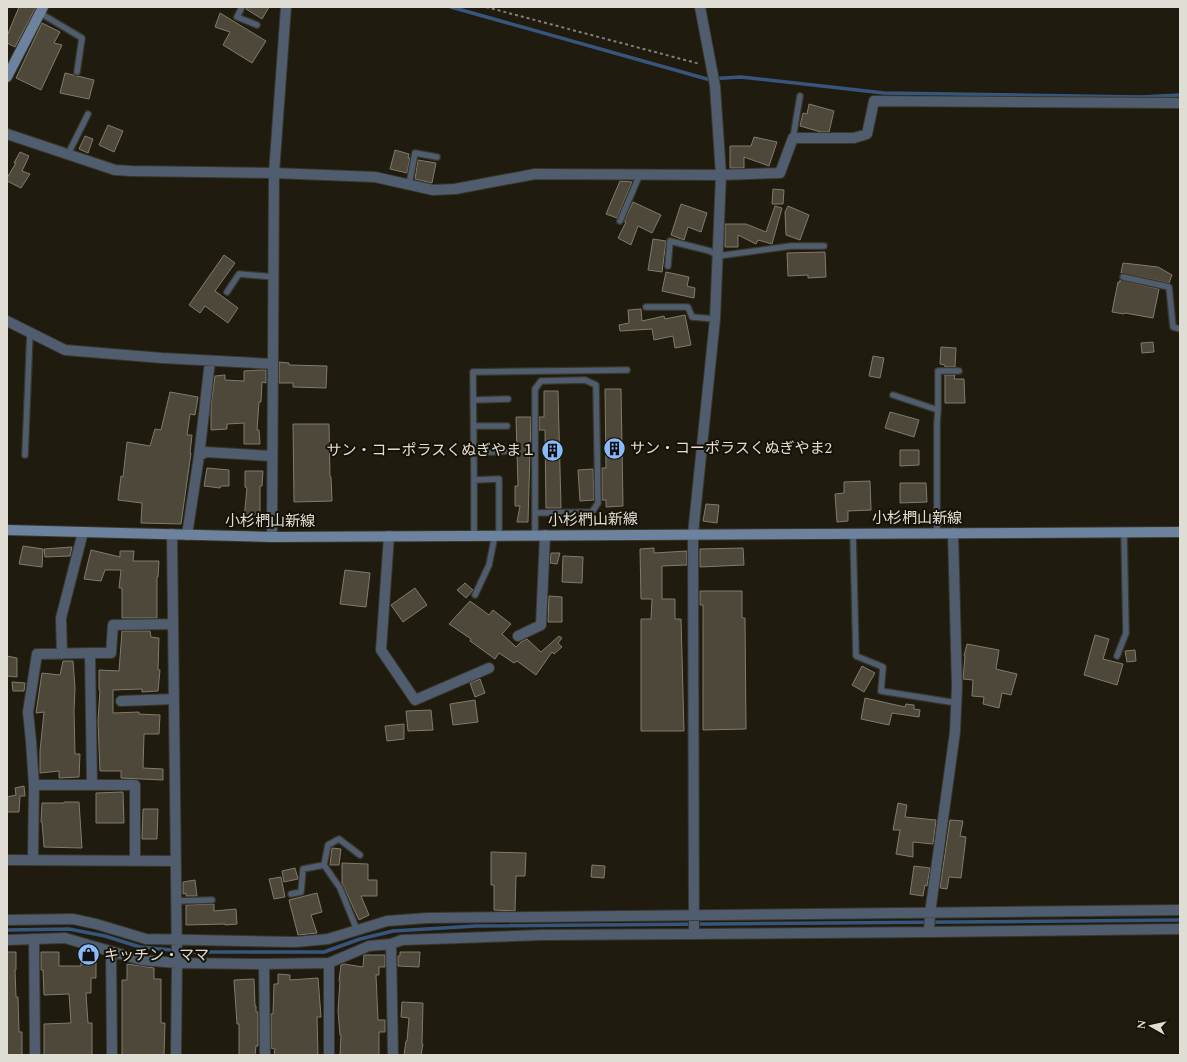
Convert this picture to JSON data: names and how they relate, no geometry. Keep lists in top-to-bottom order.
{
  "streets": {
    "main road": ["小杉椚山新線"]
  },
  "places": {
    "building": ["サン・コーポラスくぬぎやま2", "サン・コーポラスくぬぎやま１"],
    "shop": ["キッチン・ママ"]
  },
  "north": "left"
}
